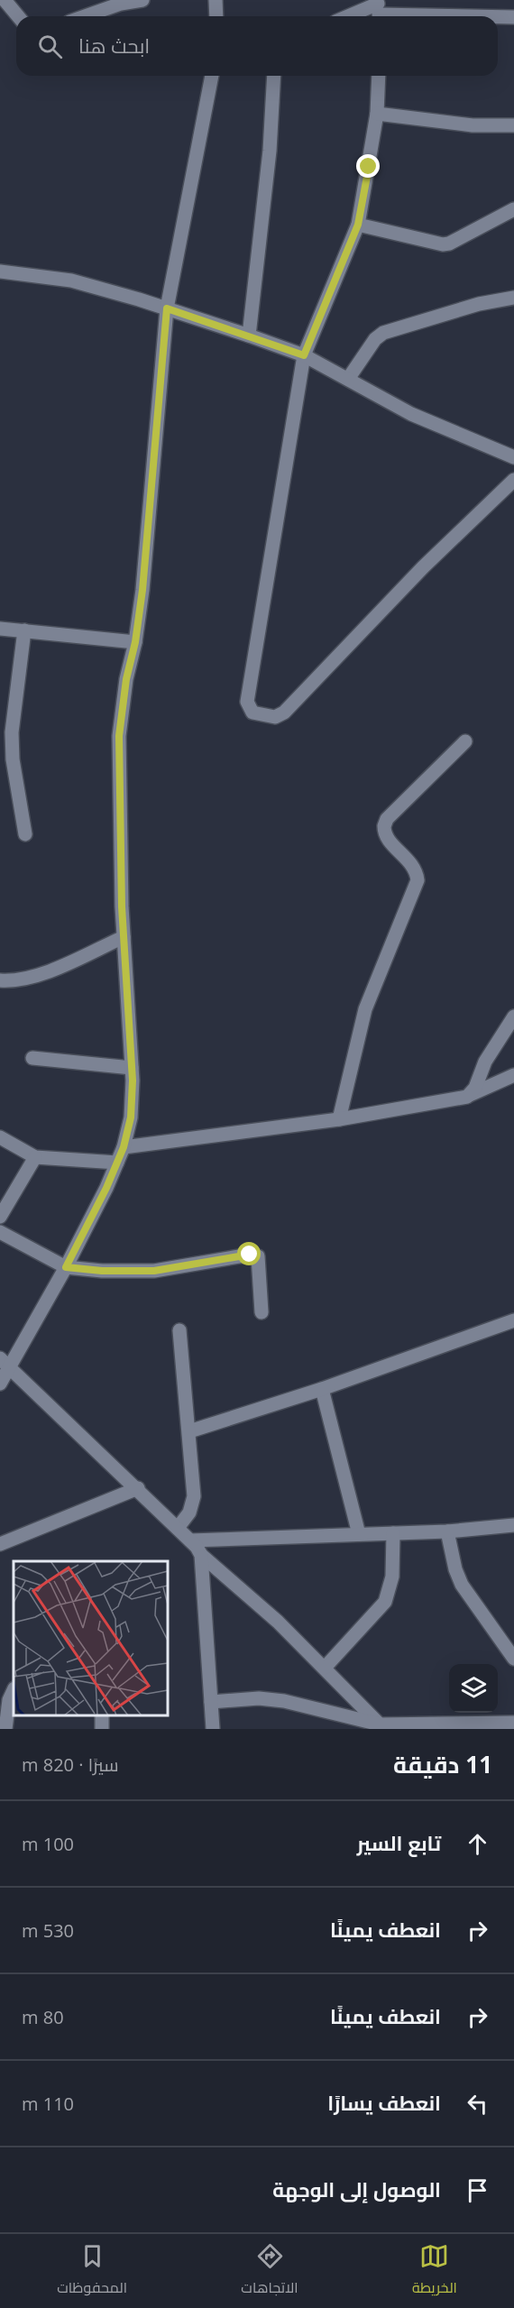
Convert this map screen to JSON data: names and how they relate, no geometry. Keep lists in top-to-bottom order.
{
  "page": {
    "search": "ابحث هنا",
    "heading": ["11 دقيقة", "سيرًا · 820 m"],
    "list": [
      ["تابع السير", "100 m"],
      ["انعطف يمينًا", "530 m"],
      ["انعطف يمينًا", "80 m"],
      ["انعطف يسارًا", "110 m"],
      "الوصول إلى الوجهة"
    ],
    "nav": ["الخريطة", "الاتجاهات", "المحفوظات"]
  }
}
